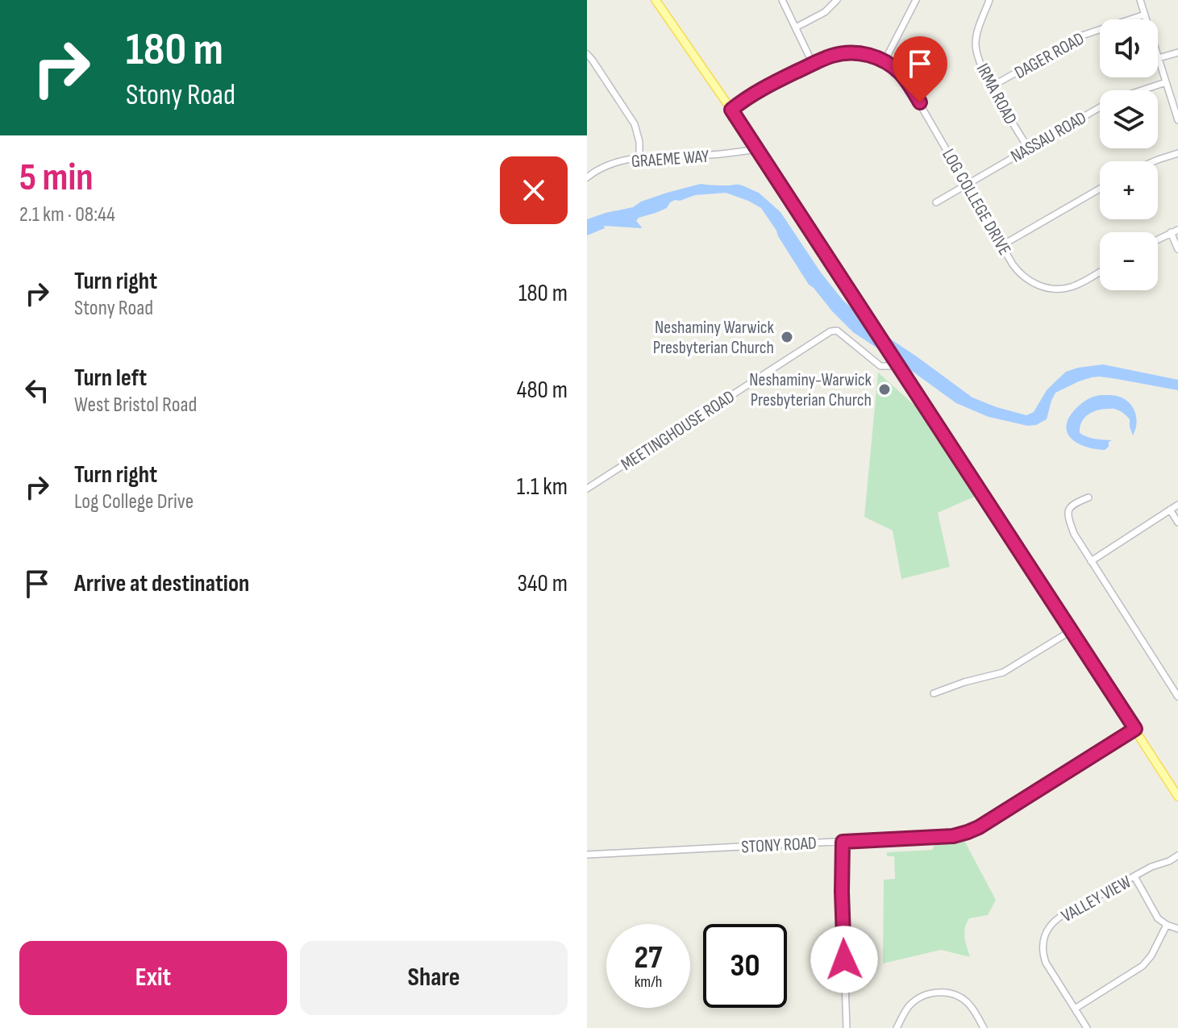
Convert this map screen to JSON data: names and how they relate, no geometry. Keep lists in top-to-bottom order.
{
  "streets": {
    "street": [
      "DAGER ROAD",
      "IRMA ROAD",
      "NASSAU ROAD",
      "GRAEME WAY",
      "LOG COLLEGE DRIVE",
      "MEETINGHOUSE ROAD",
      "STONY ROAD",
      "VALLEY VIEW"
    ]
  },
  "crossings": [
    ["DAGER ROAD", "IRMA ROAD"],
    ["IRMA ROAD", "NASSAU ROAD"],
    ["NASSAU ROAD", "LOG COLLEGE DRIVE"]
  ],
  "places": ["Neshaminy Warwick Presbyterian Church", "Neshaminy-Warwick Presbyterian Church"],
  "page": {
    "turn": ["180 m", "Stony Road"],
    "map_buttons": ["+", "−"],
    "heading": ["5 min", "2.1 km · 08:44"],
    "list": [
      {
        "name": "Turn right",
        "note": "Stony Road",
        "value": "180 m"
      },
      {
        "name": "Turn left",
        "note": "West Bristol Road",
        "value": "480 m"
      },
      {
        "name": "Turn right",
        "note": "Log College Drive",
        "value": "1.1 km"
      },
      {
        "name": "Arrive at destination",
        "value": "340 m"
      }
    ],
    "speed": "27 km/h",
    "limit": "30",
    "buttons": ["Exit", "Share"]
  }
}
